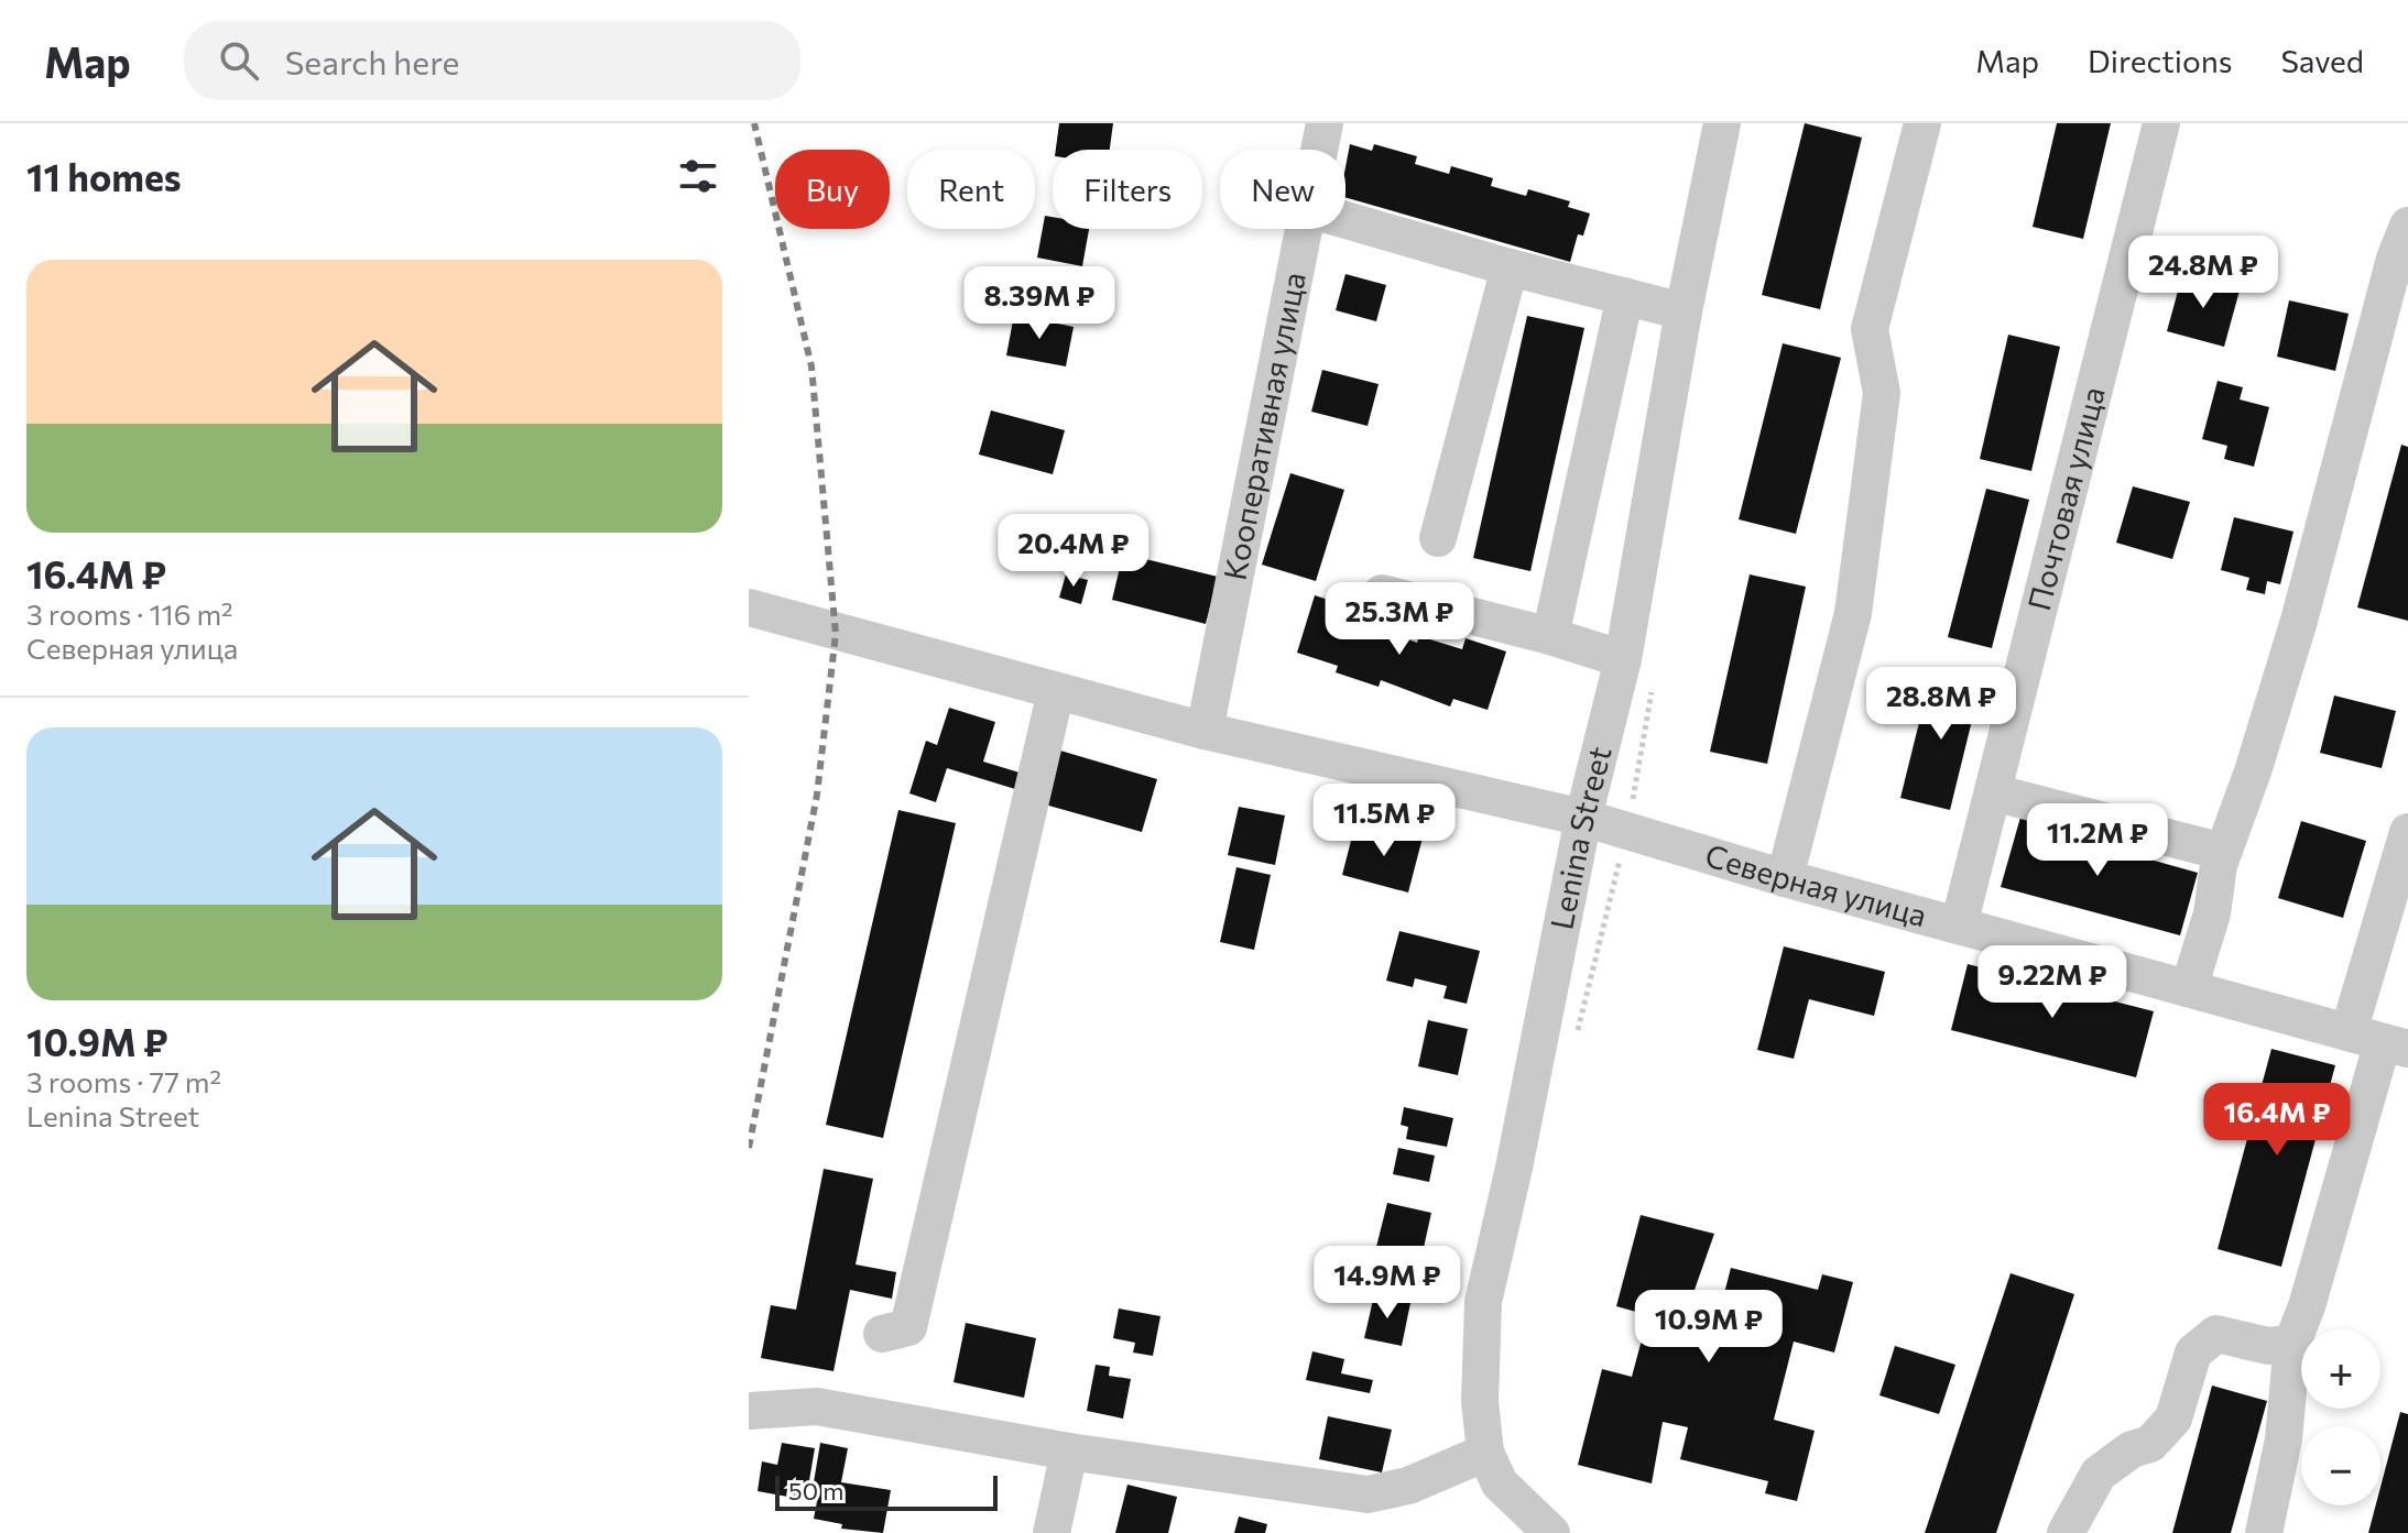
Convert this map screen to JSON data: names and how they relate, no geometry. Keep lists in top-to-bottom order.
{
  "streets": {
    "street": [
      "Кооперативная улица",
      "Почтовая улица",
      "Lenina Street",
      "Северная улица"
    ]
  },
  "crossings": [
    ["Кооперативная улица", "Северная улица"],
    ["Почтовая улица", "Северная улица"],
    ["Lenina Street", "Северная улица"]
  ],
  "scale_bar": "50 m",
  "page": {
    "header": "Map",
    "search": "Search here",
    "nav": ["Map", "Directions", "Saved"],
    "heading": "11 homes",
    "chip": [
      "Buy",
      "Rent",
      "Filters",
      "New"
    ],
    "list": [
      {
        "name": "16.4M ₽",
        "note": "3 rooms · 116 m² · Северная улица"
      },
      {
        "name": "10.9M ₽",
        "note": "3 rooms · 77 m² · Lenina Street"
      }
    ],
    "price": [
      "24.8M ₽",
      "8.39M ₽",
      "20.4M ₽",
      "25.3M ₽",
      "28.8M ₽",
      "11.5M ₽",
      "11.2M ₽",
      "9.22M ₽",
      "16.4M ₽",
      "14.9M ₽",
      "10.9M ₽"
    ],
    "map_buttons": ["+", "−"],
    "scale": "50 m"
  }
}
